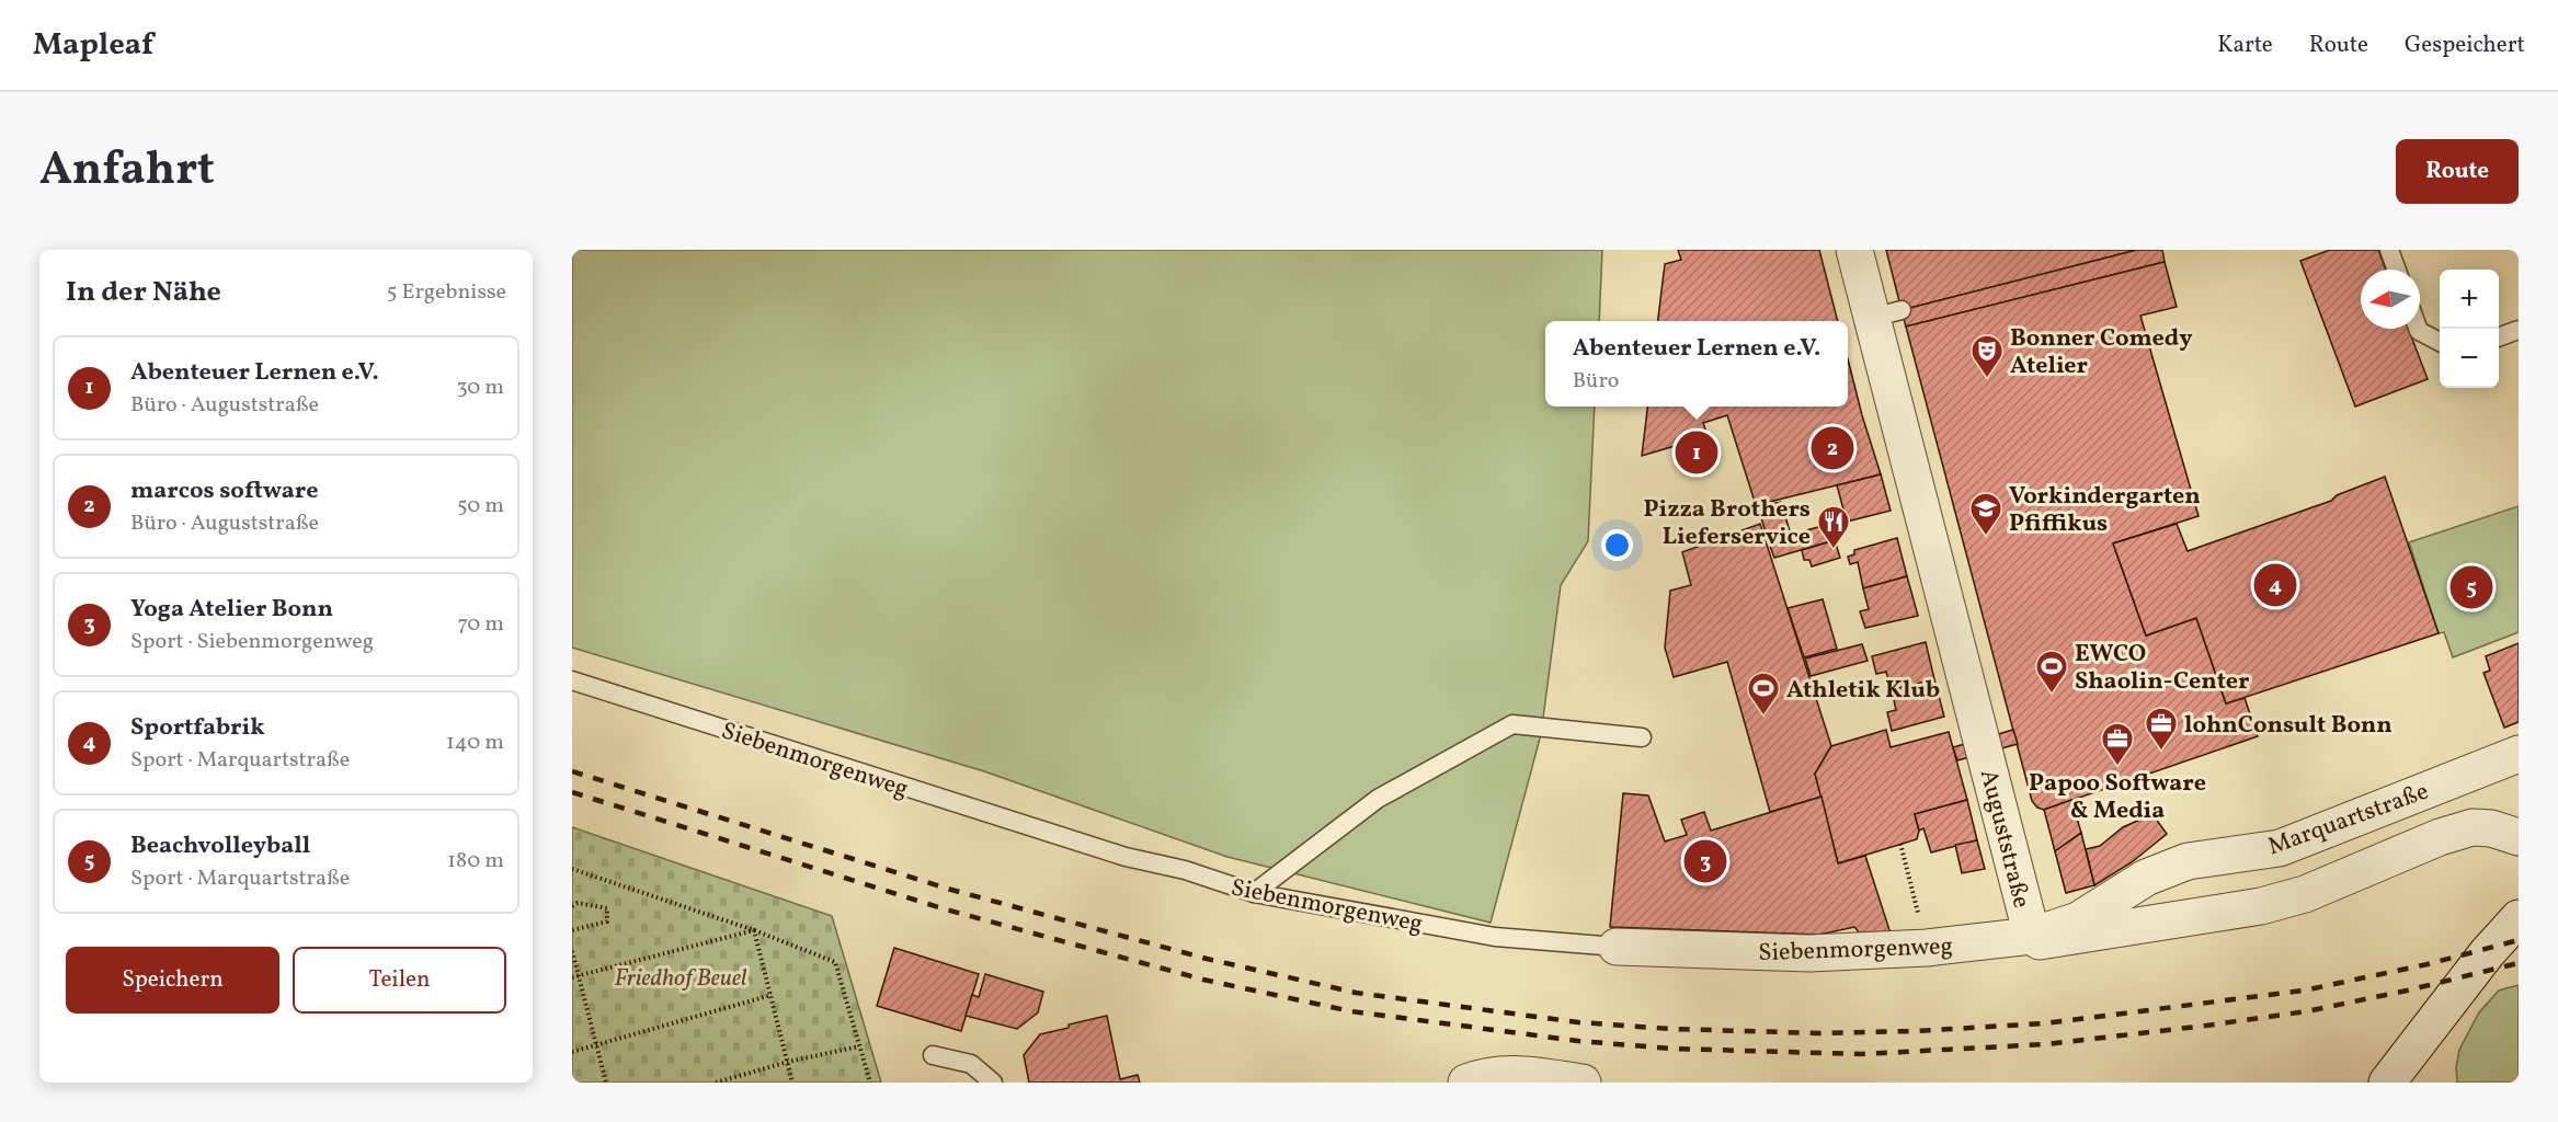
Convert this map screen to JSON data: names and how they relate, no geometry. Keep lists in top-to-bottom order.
{
  "streets": {
    "street": ["Siebenmorgenweg", "Marquartstraße", "Auguststraße"]
  },
  "crossings": [
    ["Siebenmorgenweg", "Marquartstraße"],
    ["Siebenmorgenweg", "Auguststraße"],
    ["Marquartstraße", "Auguststraße"]
  ],
  "parks": ["Friedhof Beuel"],
  "places": {
    "theatre": ["Bonner Comedy Atelier"],
    "school or university": ["Vorkindergarten Pfiffikus"],
    "restaurant": ["Pizza Brothers Lieferservice"],
    "sports": ["EWCO Shaolin-Center", "Athletik Klub"],
    "office": ["lohnConsult Bonn", "Papoo Software & Media"]
  },
  "north": "left",
  "page": {
    "header": "Mapleaf",
    "nav": ["Karte", "Route", "Gespeichert"],
    "title": "Anfahrt",
    "buttons": [
      "Route",
      ["Speichern", "Teilen"]
    ],
    "heading": ["In der Nähe", "5 Ergebnisse"],
    "map_buttons": ["+", "−"],
    "popup": ["Abenteuer Lernen e.V.", "Büro"],
    "list": [
      {
        "mark": "1",
        "name": "Abenteuer Lernen e.V.",
        "note": "Büro · Auguststraße",
        "value": "30 m"
      },
      {
        "mark": "2",
        "name": "marcos software",
        "note": "Büro · Auguststraße",
        "value": "50 m"
      },
      {
        "mark": "3",
        "name": "Yoga Atelier Bonn",
        "note": "Sport · Siebenmorgenweg",
        "value": "70 m"
      },
      {
        "mark": "4",
        "name": "Sportfabrik",
        "note": "Sport · Marquartstraße",
        "value": "140 m"
      },
      {
        "mark": "5",
        "name": "Beachvolleyball",
        "note": "Sport · Marquartstraße",
        "value": "180 m"
      }
    ],
    "pins": [
      "2",
      "1",
      "4",
      "5",
      "3"
    ]
  }
}
